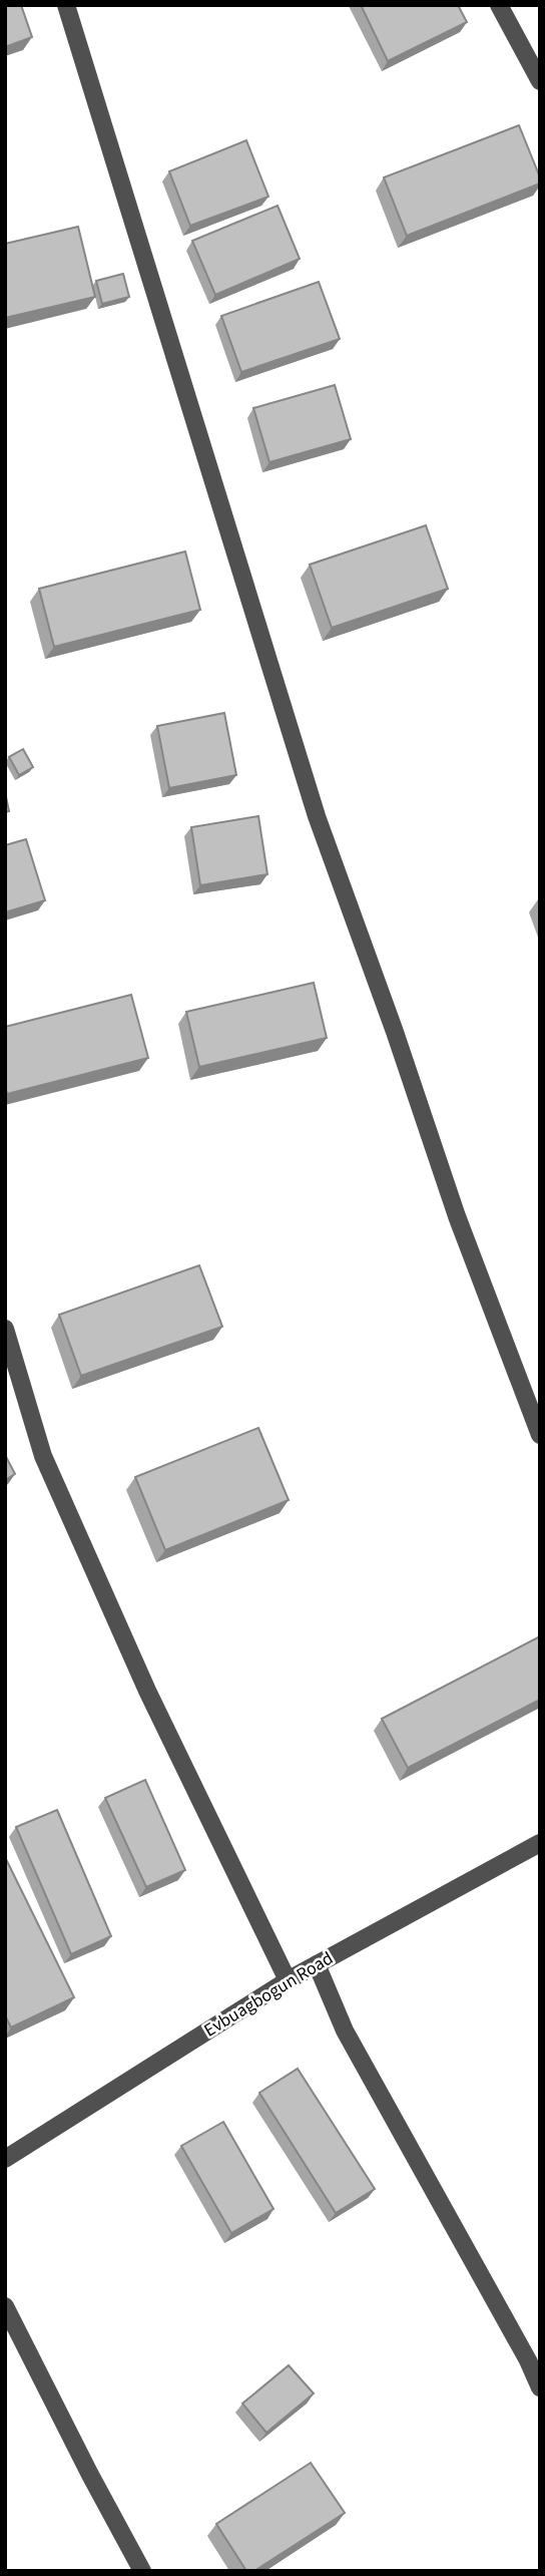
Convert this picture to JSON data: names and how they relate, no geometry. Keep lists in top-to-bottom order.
{
  "streets": {
    "street": ["Evbuagbogun Road"]
  }
}
